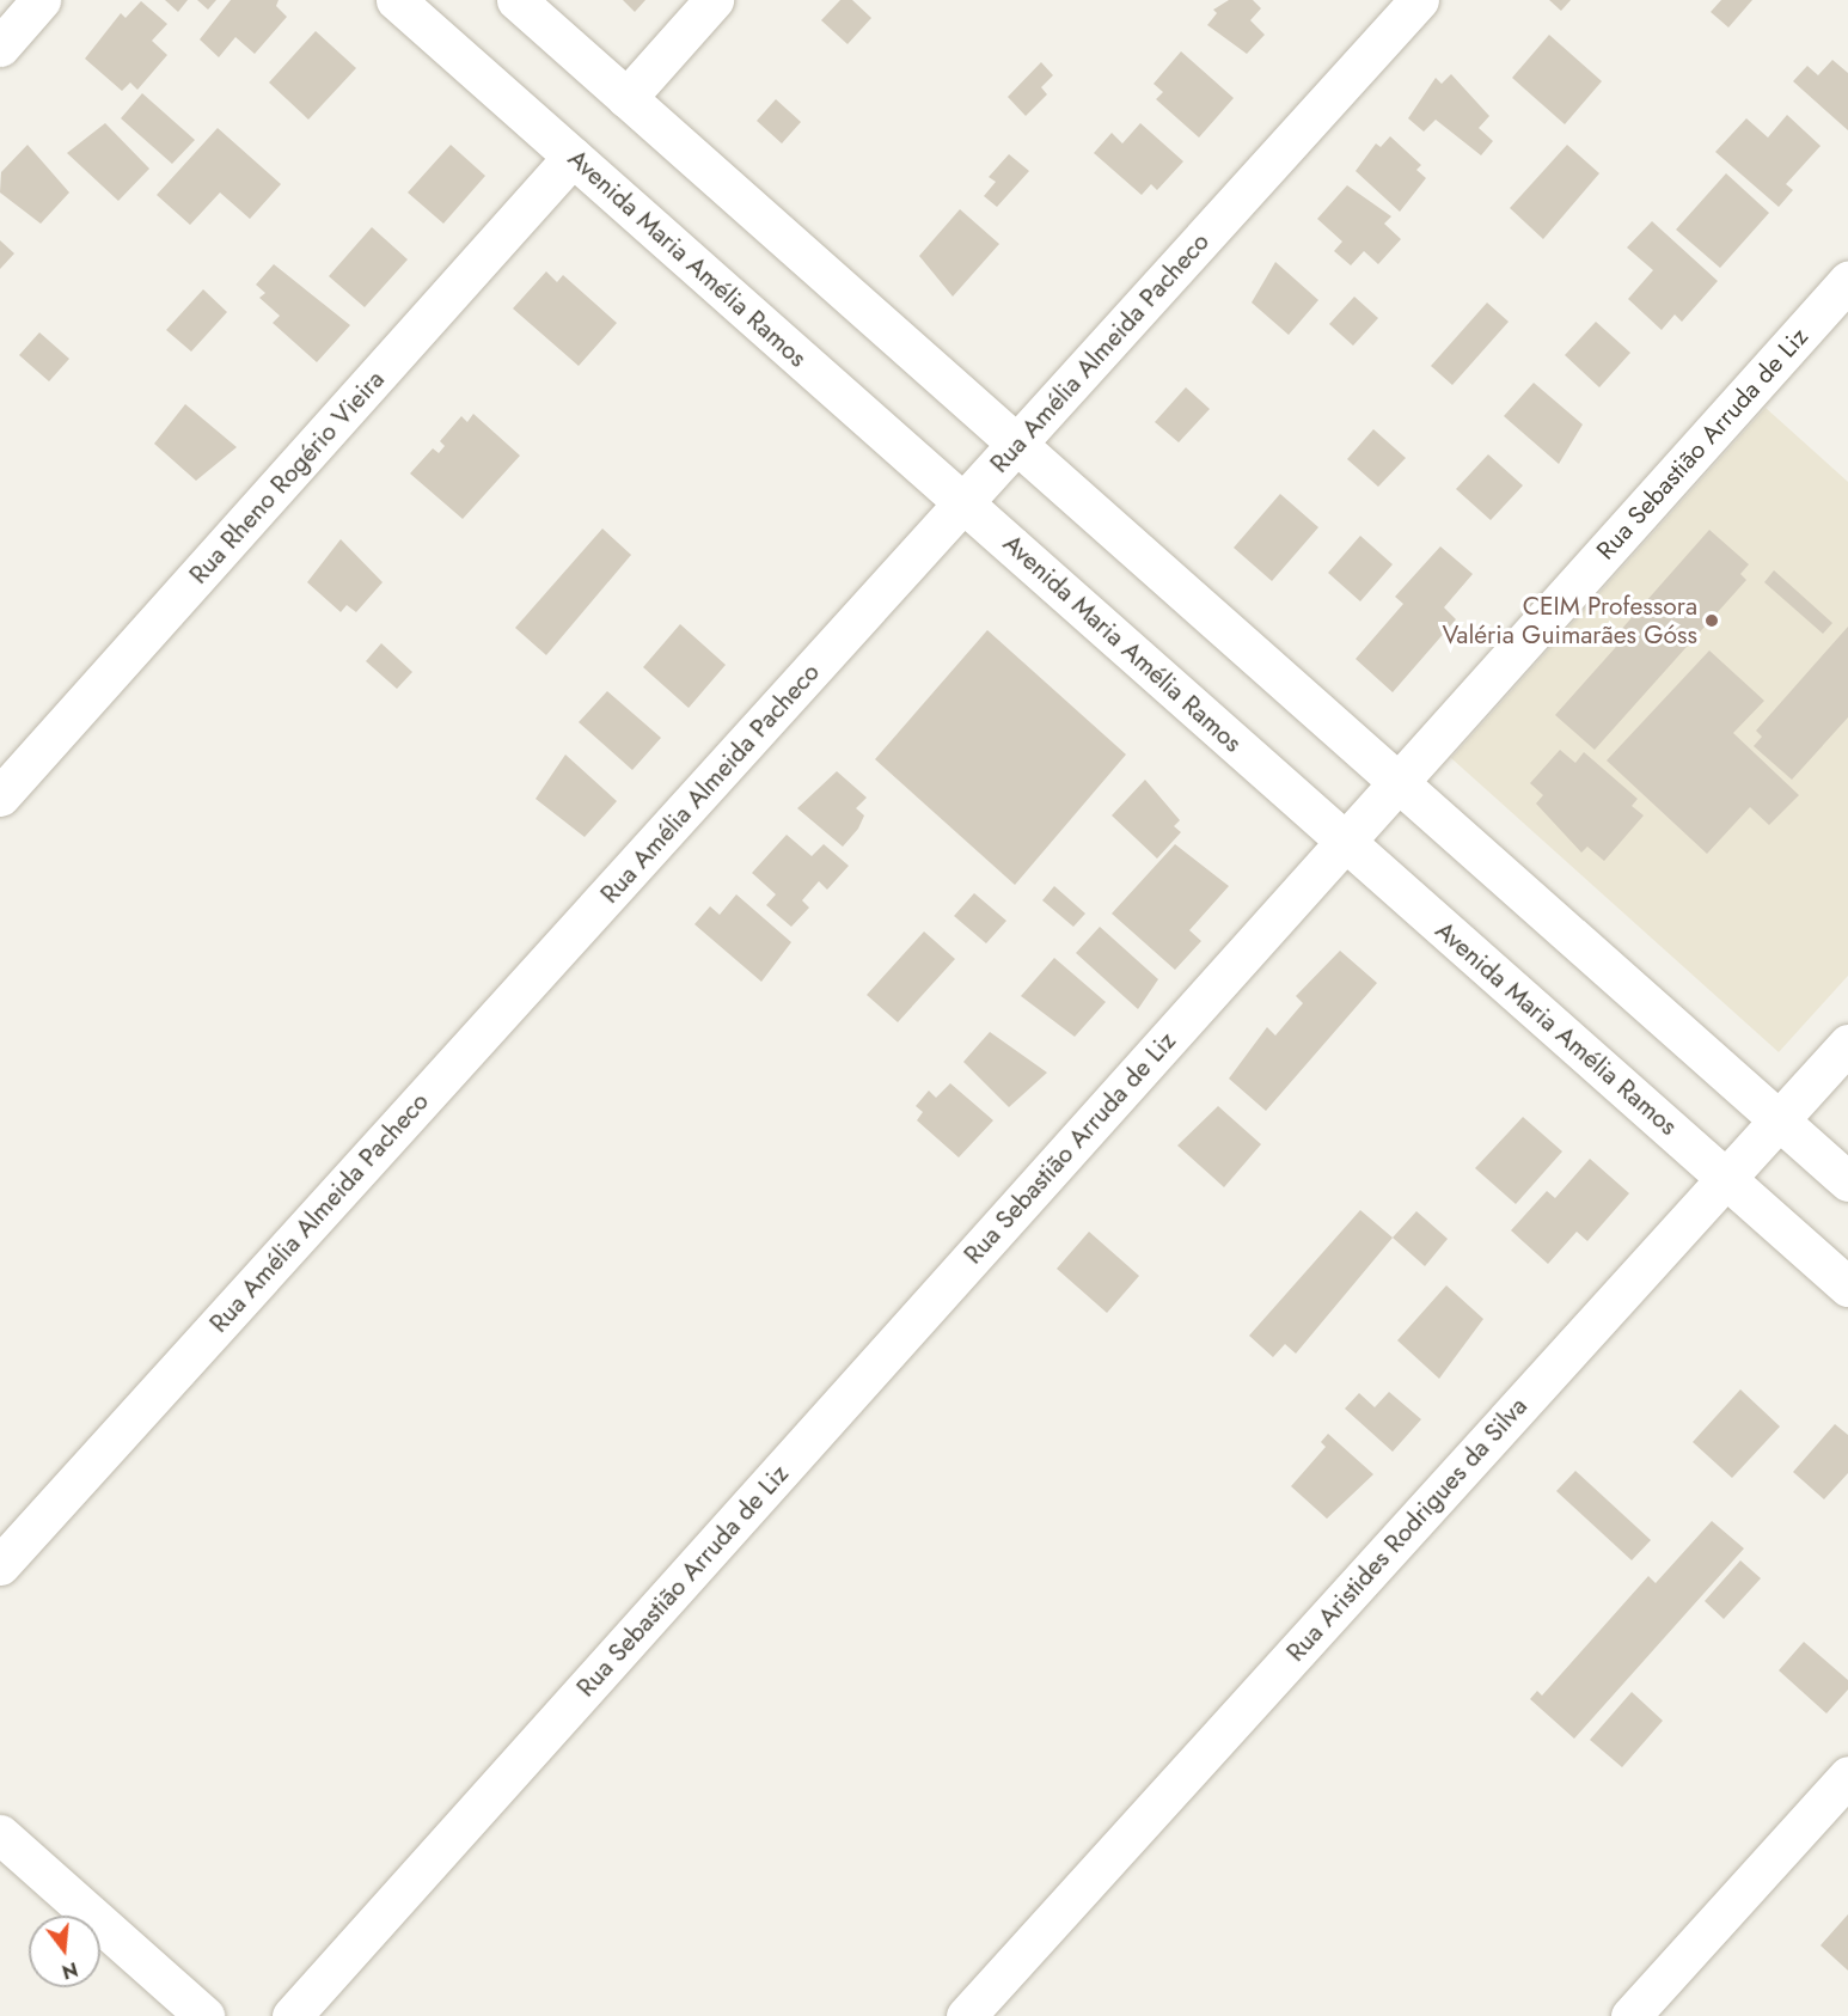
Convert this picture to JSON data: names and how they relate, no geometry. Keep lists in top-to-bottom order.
{
  "streets": {
    "street": [
      "Avenida Maria Amélia Ramos",
      "Rua Amélia Almeida Pacheco",
      "Rua Sebastião Arruda de Liz",
      "Rua Rheno Rogério Vieira",
      "Rua Aristides Rodrigues da Silva"
    ]
  },
  "crossings": [
    ["Avenida Maria Amélia Ramos", "Rua Amélia Almeida Pacheco"],
    ["Avenida Maria Amélia Ramos", "Rua Sebastião Arruda de Liz"],
    ["Avenida Maria Amélia Ramos", "Rua Rheno Rogério Vieira"],
    ["Avenida Maria Amélia Ramos", "Rua Aristides Rodrigues da Silva"]
  ],
  "places": ["CEIM Professora Valéria Guimarães Góss"],
  "north": "bottom"
}
